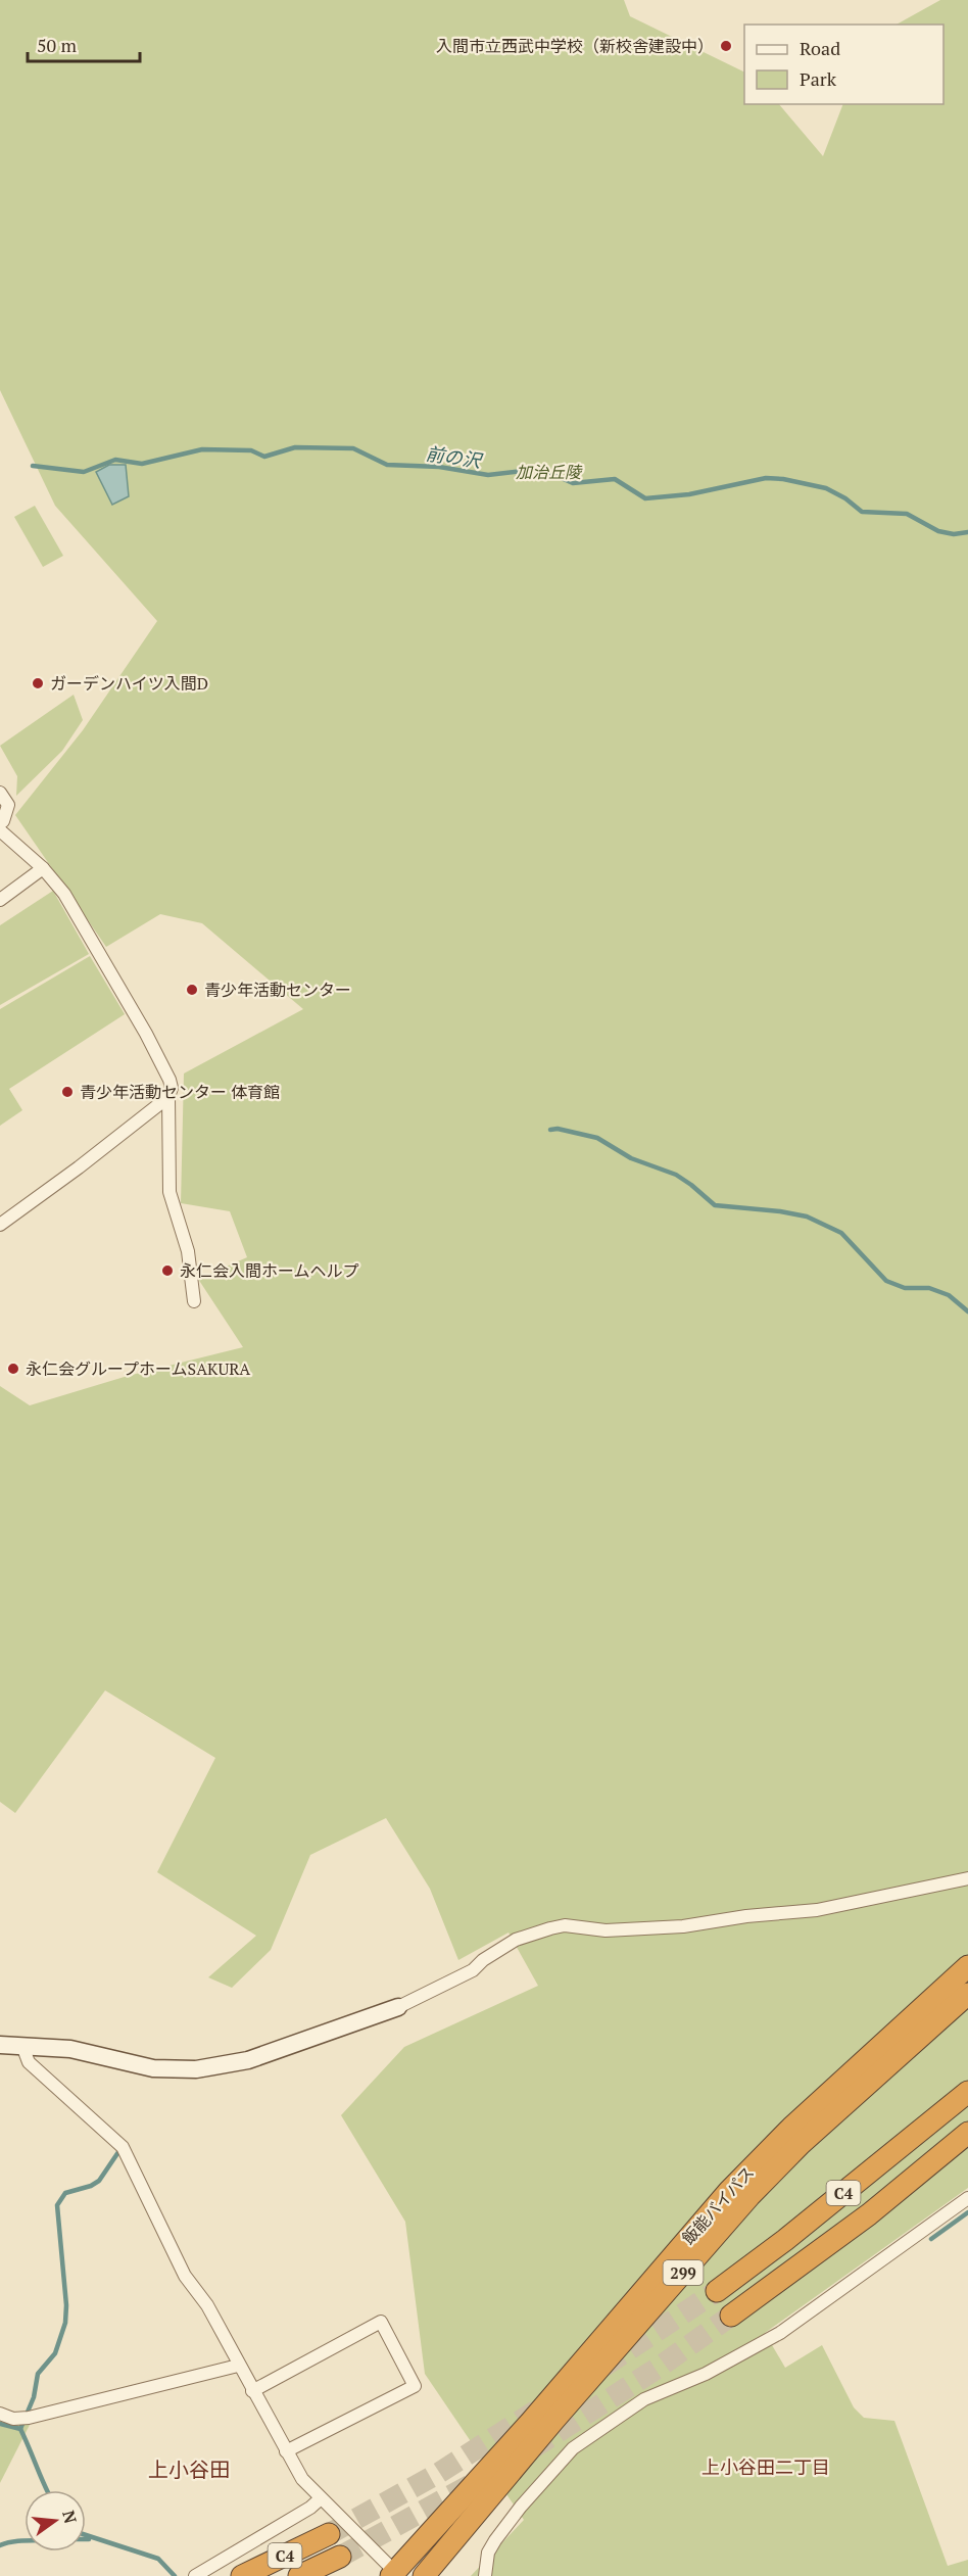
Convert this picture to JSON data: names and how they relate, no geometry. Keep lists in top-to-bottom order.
{
  "streets": {
    "highway": ["C4", "飯能バイパス", "299"]
  },
  "districts": ["上小谷田二丁目", "上小谷田"],
  "water": ["前の沢"],
  "parks": ["加治丘陵"],
  "places": [
    "入間市立西武中学校（新校舎建設中）",
    "ガーデンハイツ入間D",
    "青少年活動センター",
    "青少年活動センター 体育館",
    "永仁会入間ホームヘルプ",
    "永仁会グループホームSAKURA"
  ],
  "legend": ["Road", "Park"],
  "scale_bar": "50 m",
  "north": "right"
}
